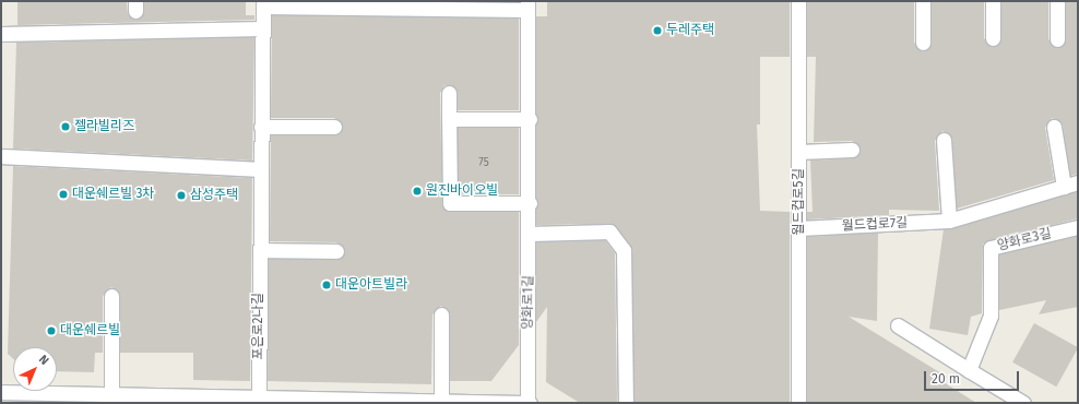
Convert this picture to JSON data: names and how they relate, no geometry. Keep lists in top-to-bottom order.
{
  "streets": {
    "lane": [
      "월드컵로5길",
      "월드컵로7길",
      "양화로3길",
      "양화로1길",
      "포은로2나길"
    ]
  },
  "crossings": [
    ["월드컵로5길", "월드컵로7길"],
    ["양화로1길", "포은로2나길"]
  ],
  "places": [
    "두레주택",
    "젤라빌리즈",
    "원진바이오빌",
    "대운쉐르빌 3차",
    "삼성주택",
    "대운아트빌라",
    "대운쉐르빌"
  ],
  "house_numbers": ["75"],
  "scale_bar": "20 m",
  "north": "top right"
}
